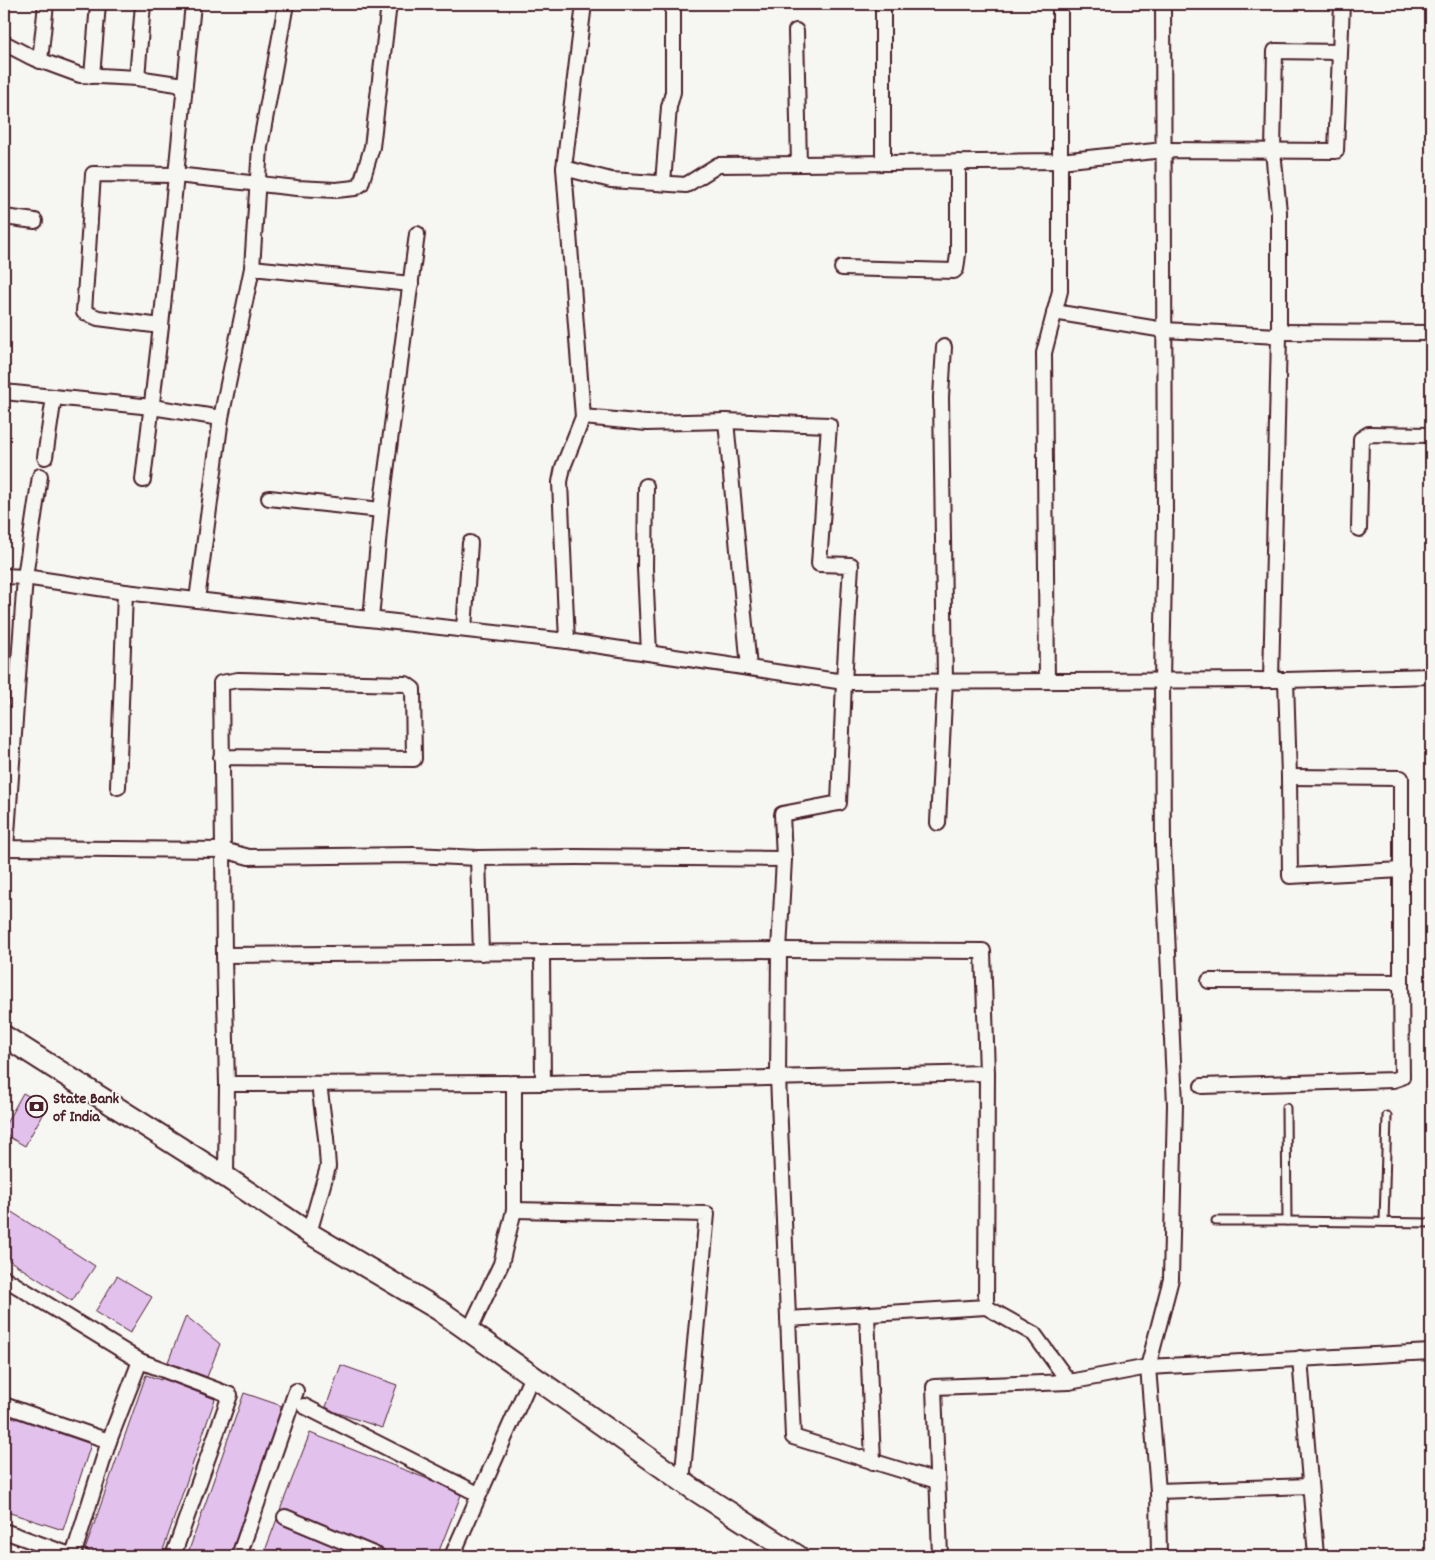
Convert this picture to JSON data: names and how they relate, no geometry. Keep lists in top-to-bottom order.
{
  "places": {
    "bank": ["State Bank of India"]
  }
}
